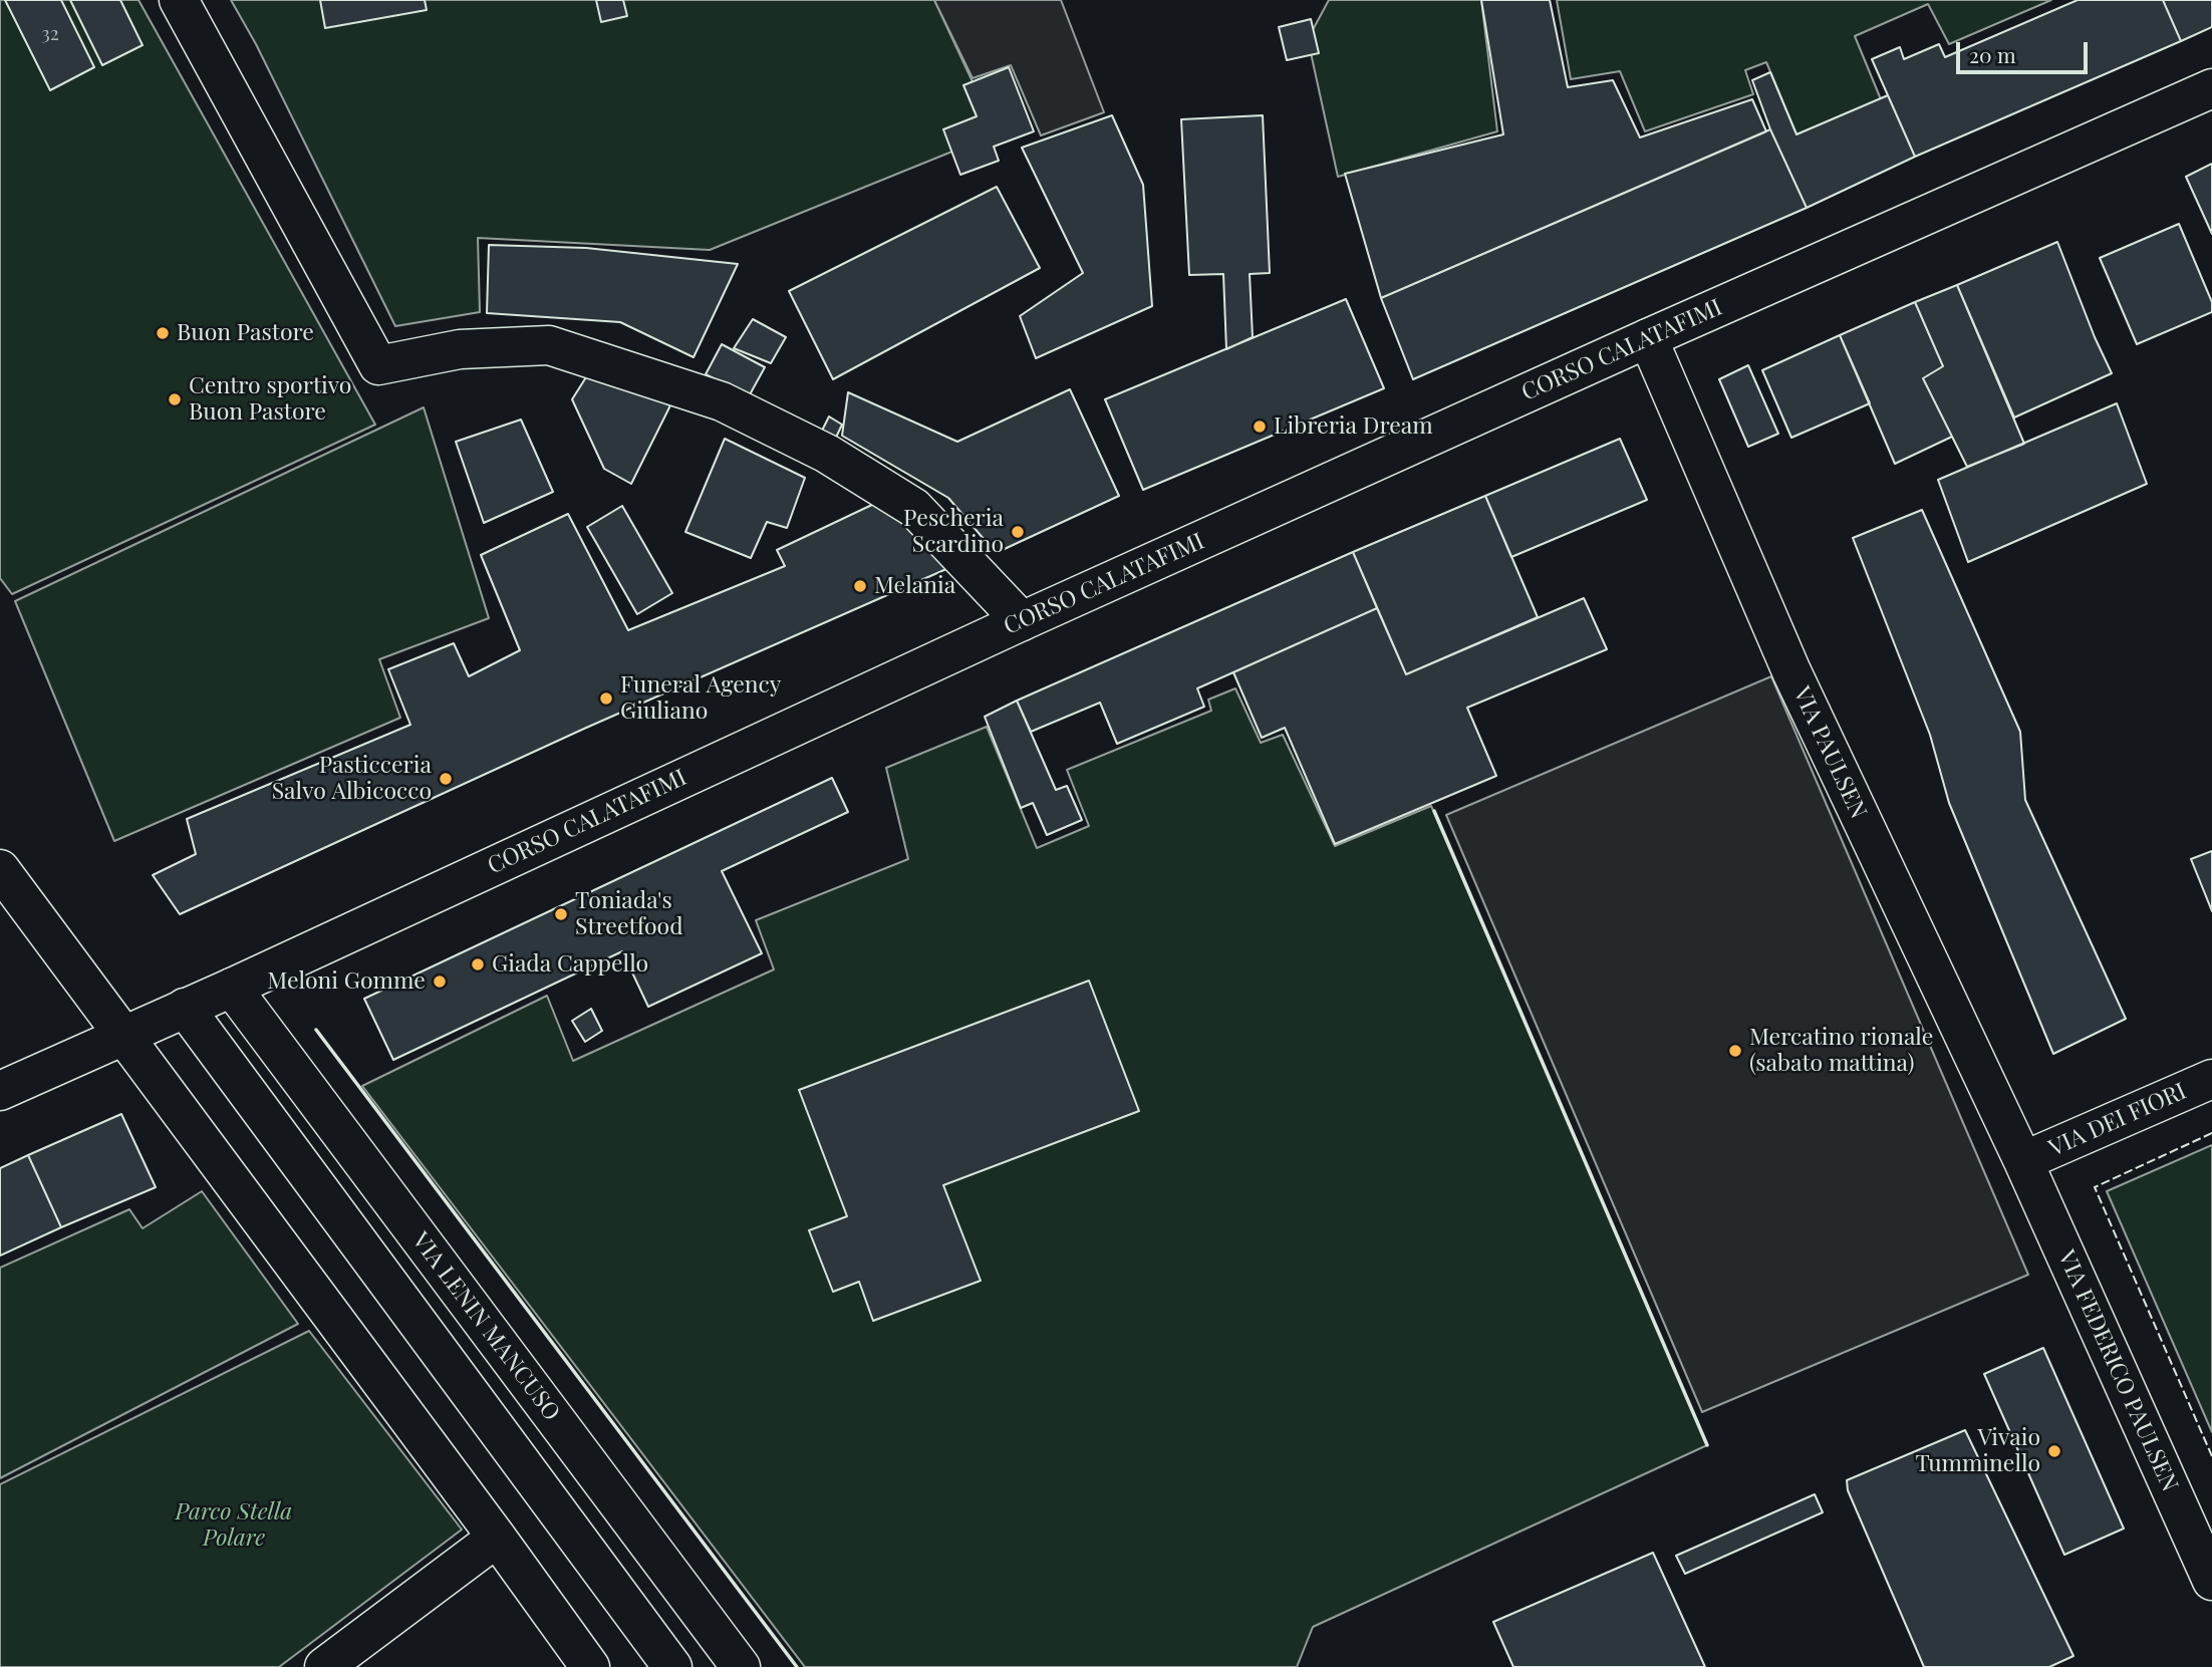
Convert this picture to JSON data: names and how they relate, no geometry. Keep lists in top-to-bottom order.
{
  "streets": {
    "street": [
      "CORSO CALATAFIMI",
      "VIA PAULSEN",
      "VIA DEI FIORI",
      "VIA LENIN MANCUSO",
      "VIA FEDERICO PAULSEN"
    ]
  },
  "crossings": [
    ["CORSO CALATAFIMI", "VIA PAULSEN"],
    ["CORSO CALATAFIMI", "VIA LENIN MANCUSO"],
    ["VIA PAULSEN", "VIA DEI FIORI"],
    ["VIA PAULSEN", "VIA FEDERICO PAULSEN"],
    ["VIA DEI FIORI", "VIA FEDERICO PAULSEN"]
  ],
  "parks": ["Parco Stella Polare"],
  "places": [
    "Buon Pastore",
    "Centro sportivo Buon Pastore",
    "Libreria Dream",
    "Pescheria Scardino",
    "Melania",
    "Funeral Agency Giuliano",
    "Pasticceria Salvo Albicocco",
    "Toniada's Streetfood",
    "Giada Cappello",
    "Meloni Gomme",
    "Mercatino rionale (sabato mattina)",
    "Vivaio Tumminello"
  ],
  "house_numbers": ["32"],
  "scale_bar": "20 m"
}
